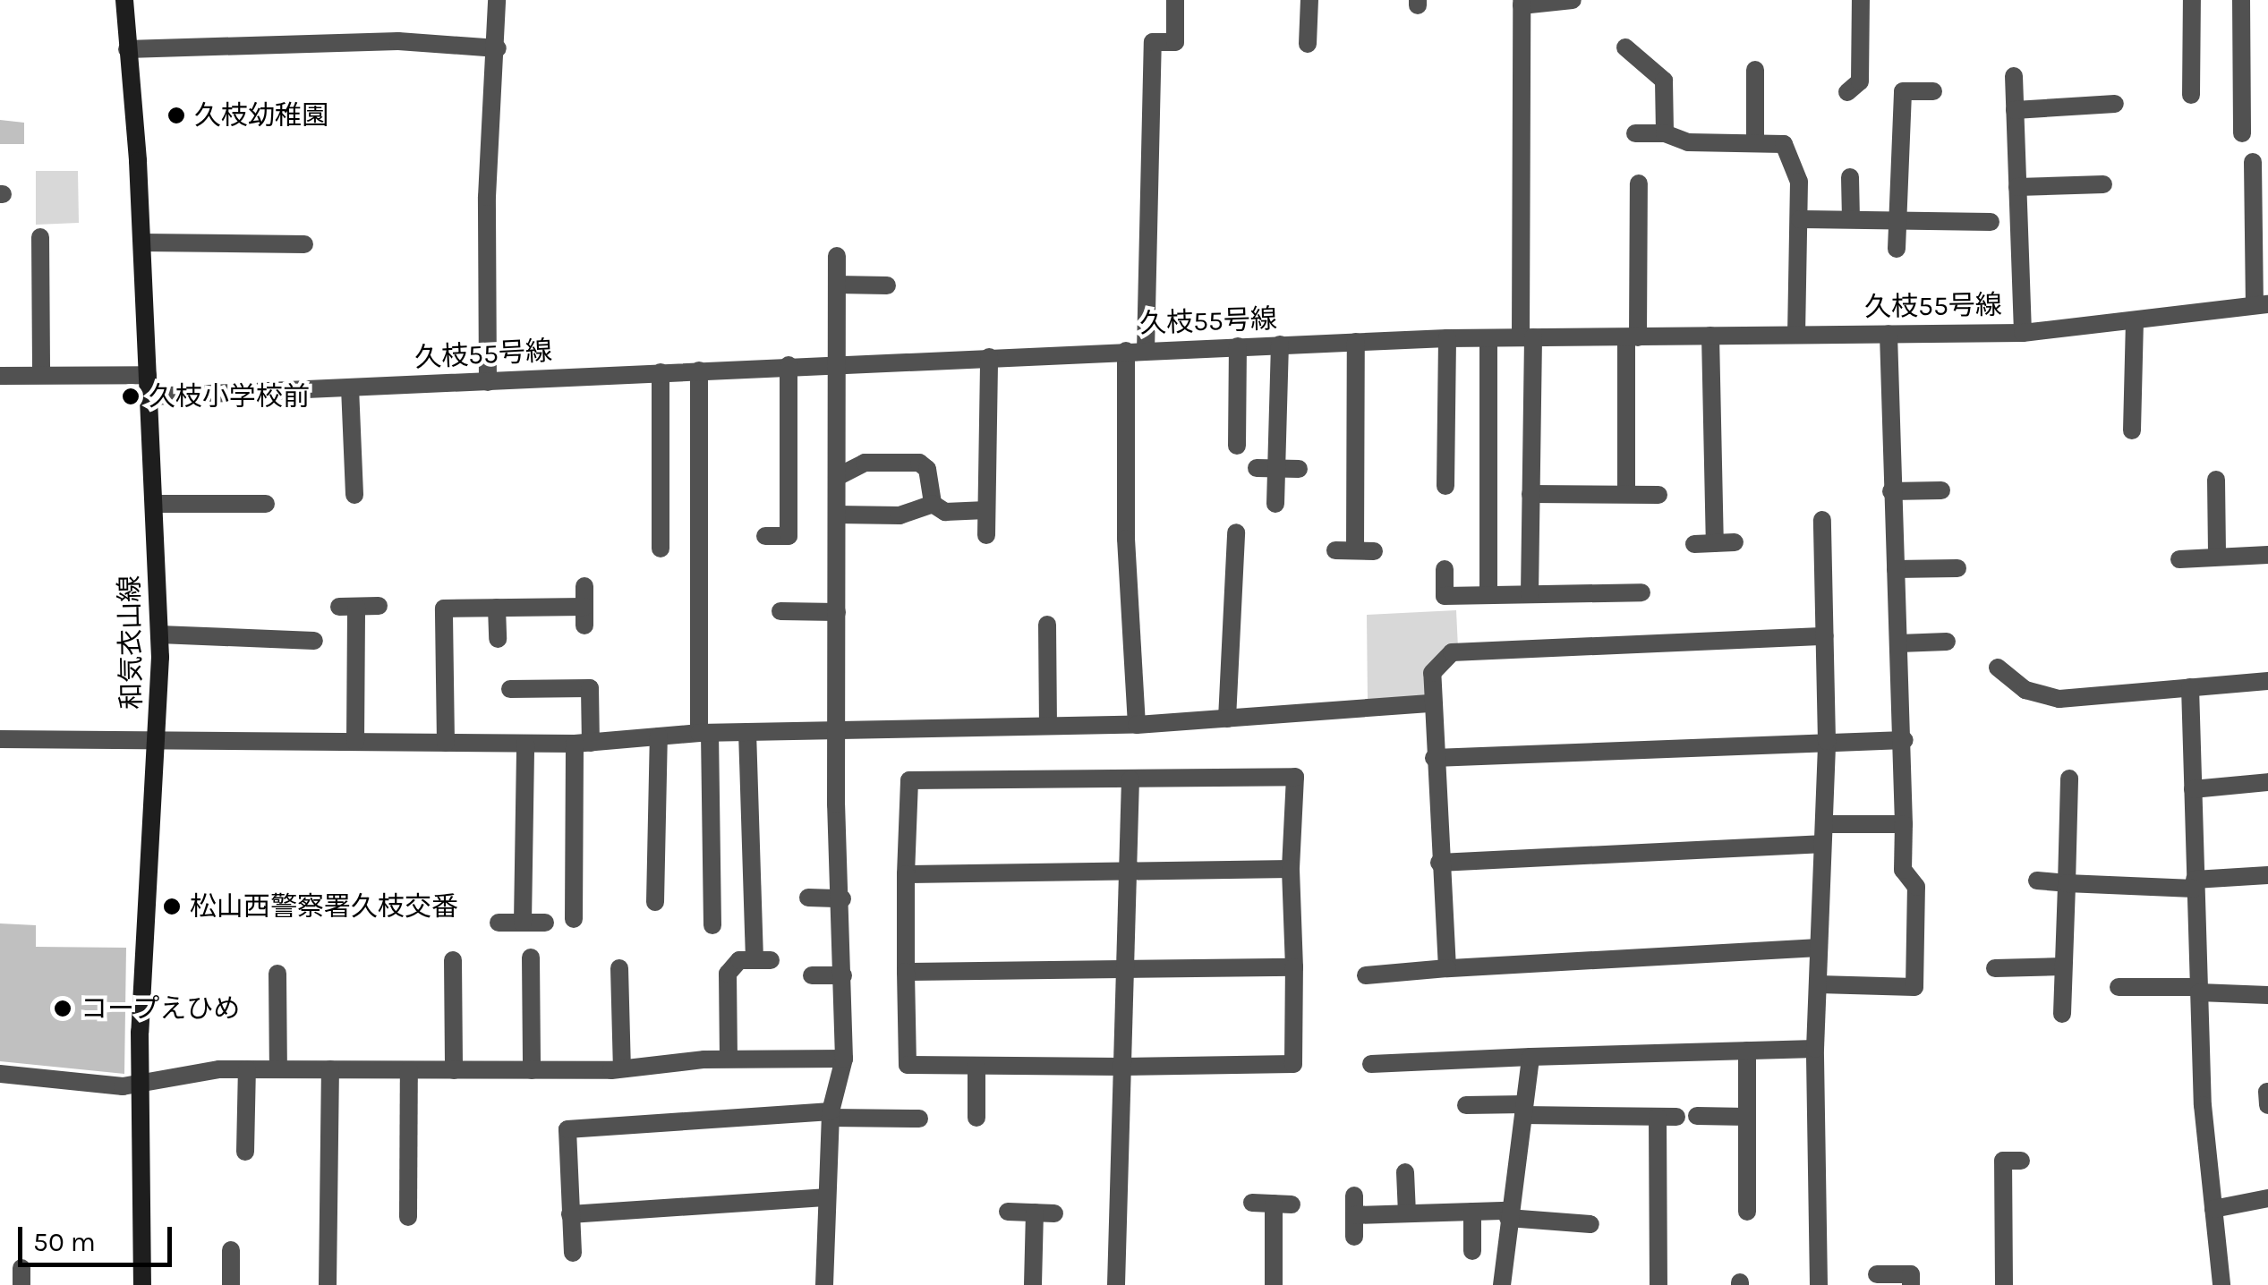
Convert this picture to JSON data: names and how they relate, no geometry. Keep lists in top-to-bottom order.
{
  "streets": {
    "main road": ["和気衣山線"],
    "street": ["久枝55号線"]
  },
  "crossings": [
    ["久枝55号線", "和気衣山線"]
  ],
  "places": [
    "久枝幼稚園",
    "久枝小学校前",
    "松山西警察署久枝交番",
    "コープえひめ"
  ],
  "scale_bar": "50 m"
}
